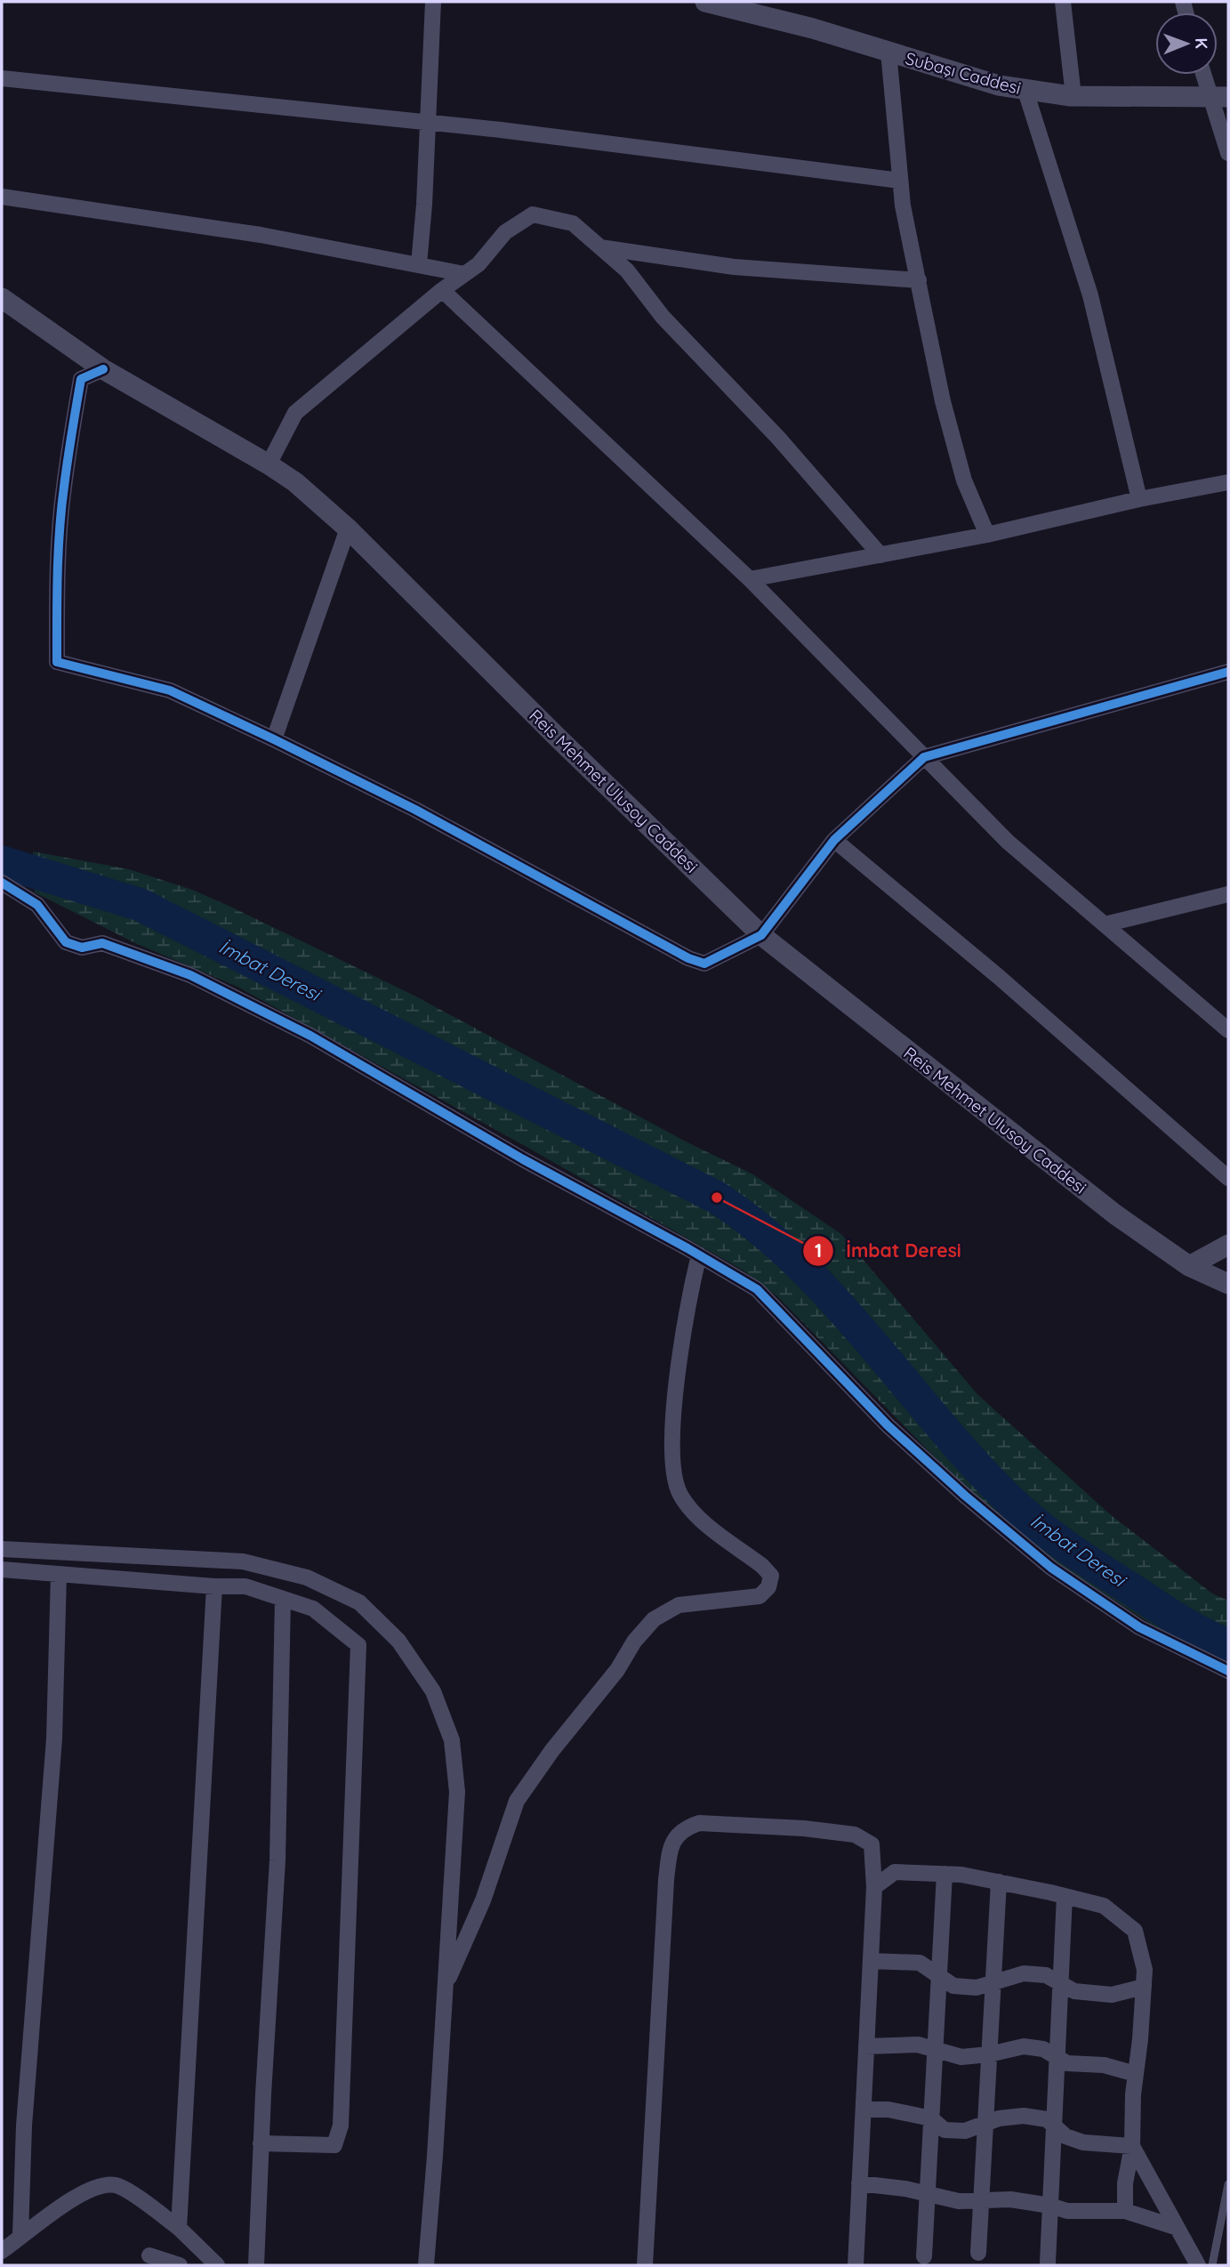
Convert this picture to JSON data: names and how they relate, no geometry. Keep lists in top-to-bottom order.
{
  "streets": {
    "street": ["Subaşı Caddesi", "Reis Mehmet Ulusoy Caddesi"]
  },
  "water": ["İmbat Deresi"],
  "places": ["İmbat Deresi"],
  "north": "right"
}
